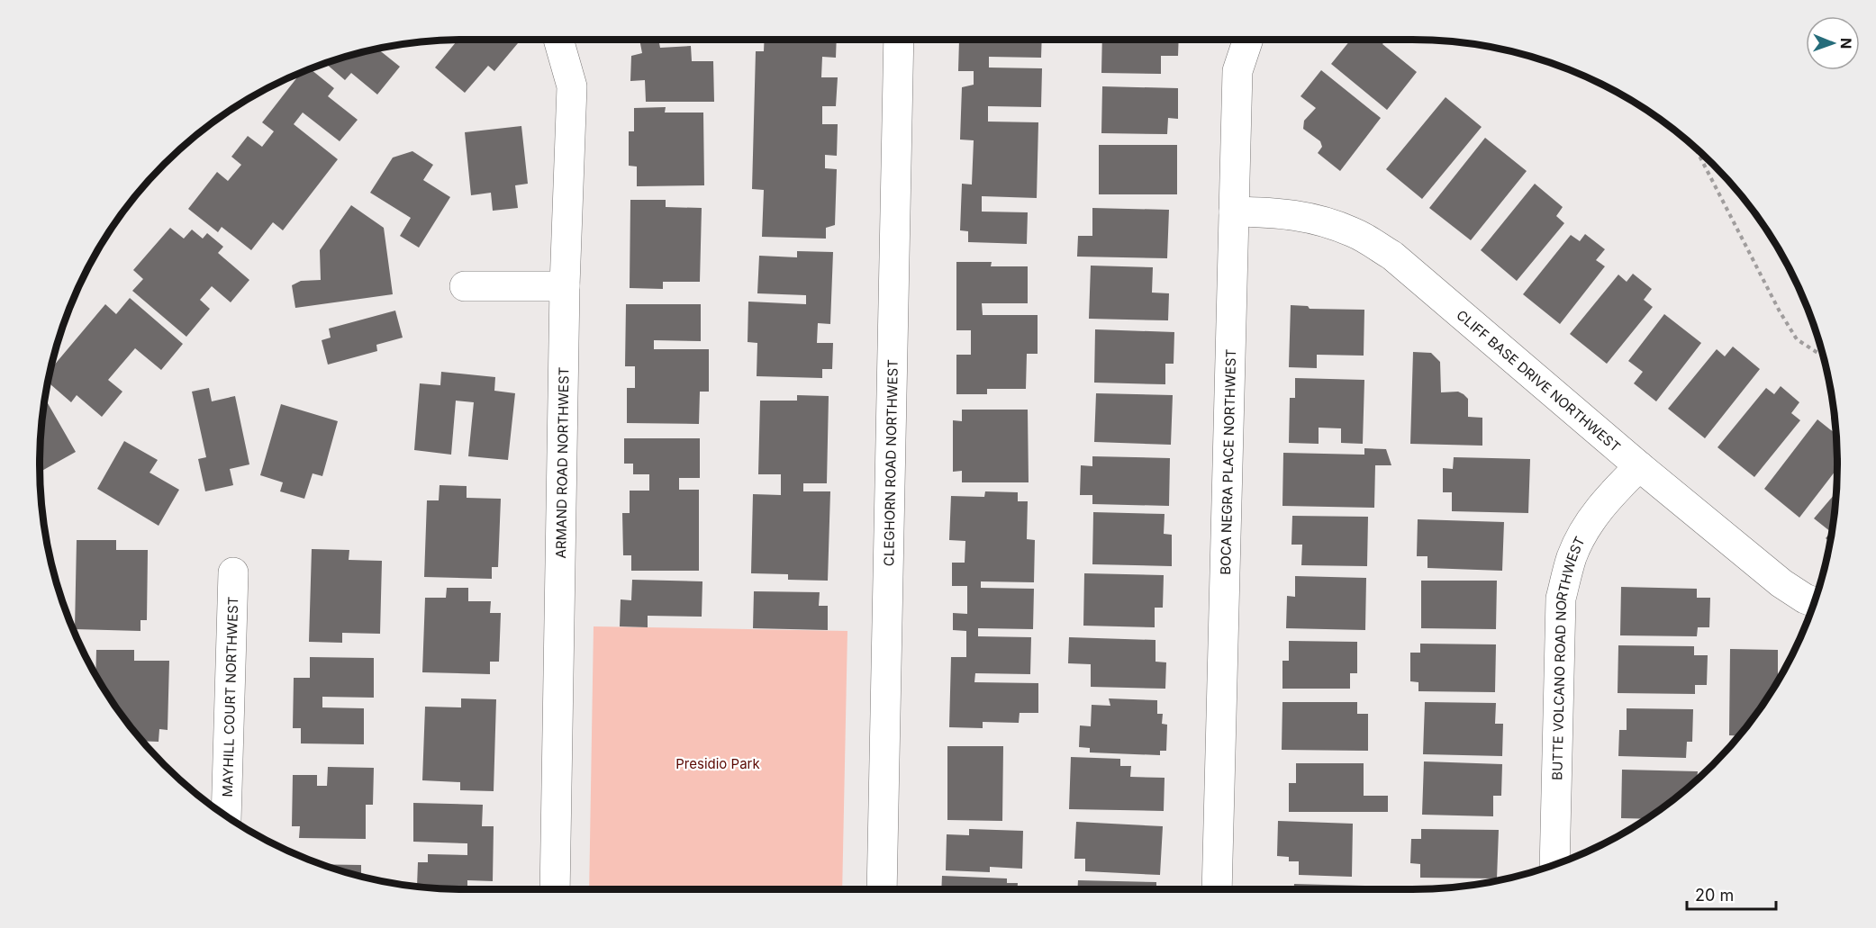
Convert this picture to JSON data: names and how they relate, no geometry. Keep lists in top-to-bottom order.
{
  "streets": {
    "street": [
      "CLIFF BASE DRIVE NORTHWEST",
      "BOCA NEGRA PLACE NORTHWEST",
      "ARMAND ROAD NORTHWEST",
      "CLEGHORN ROAD NORTHWEST",
      "BUTTE VOLCANO ROAD NORTHWEST",
      "MAYHILL COURT NORTHWEST"
    ]
  },
  "crossings": [
    ["CLIFF BASE DRIVE NORTHWEST", "BOCA NEGRA PLACE NORTHWEST"],
    ["CLIFF BASE DRIVE NORTHWEST", "BUTTE VOLCANO ROAD NORTHWEST"]
  ],
  "parks": ["Presidio Park"],
  "scale_bar": "20 m",
  "north": "right"
}
